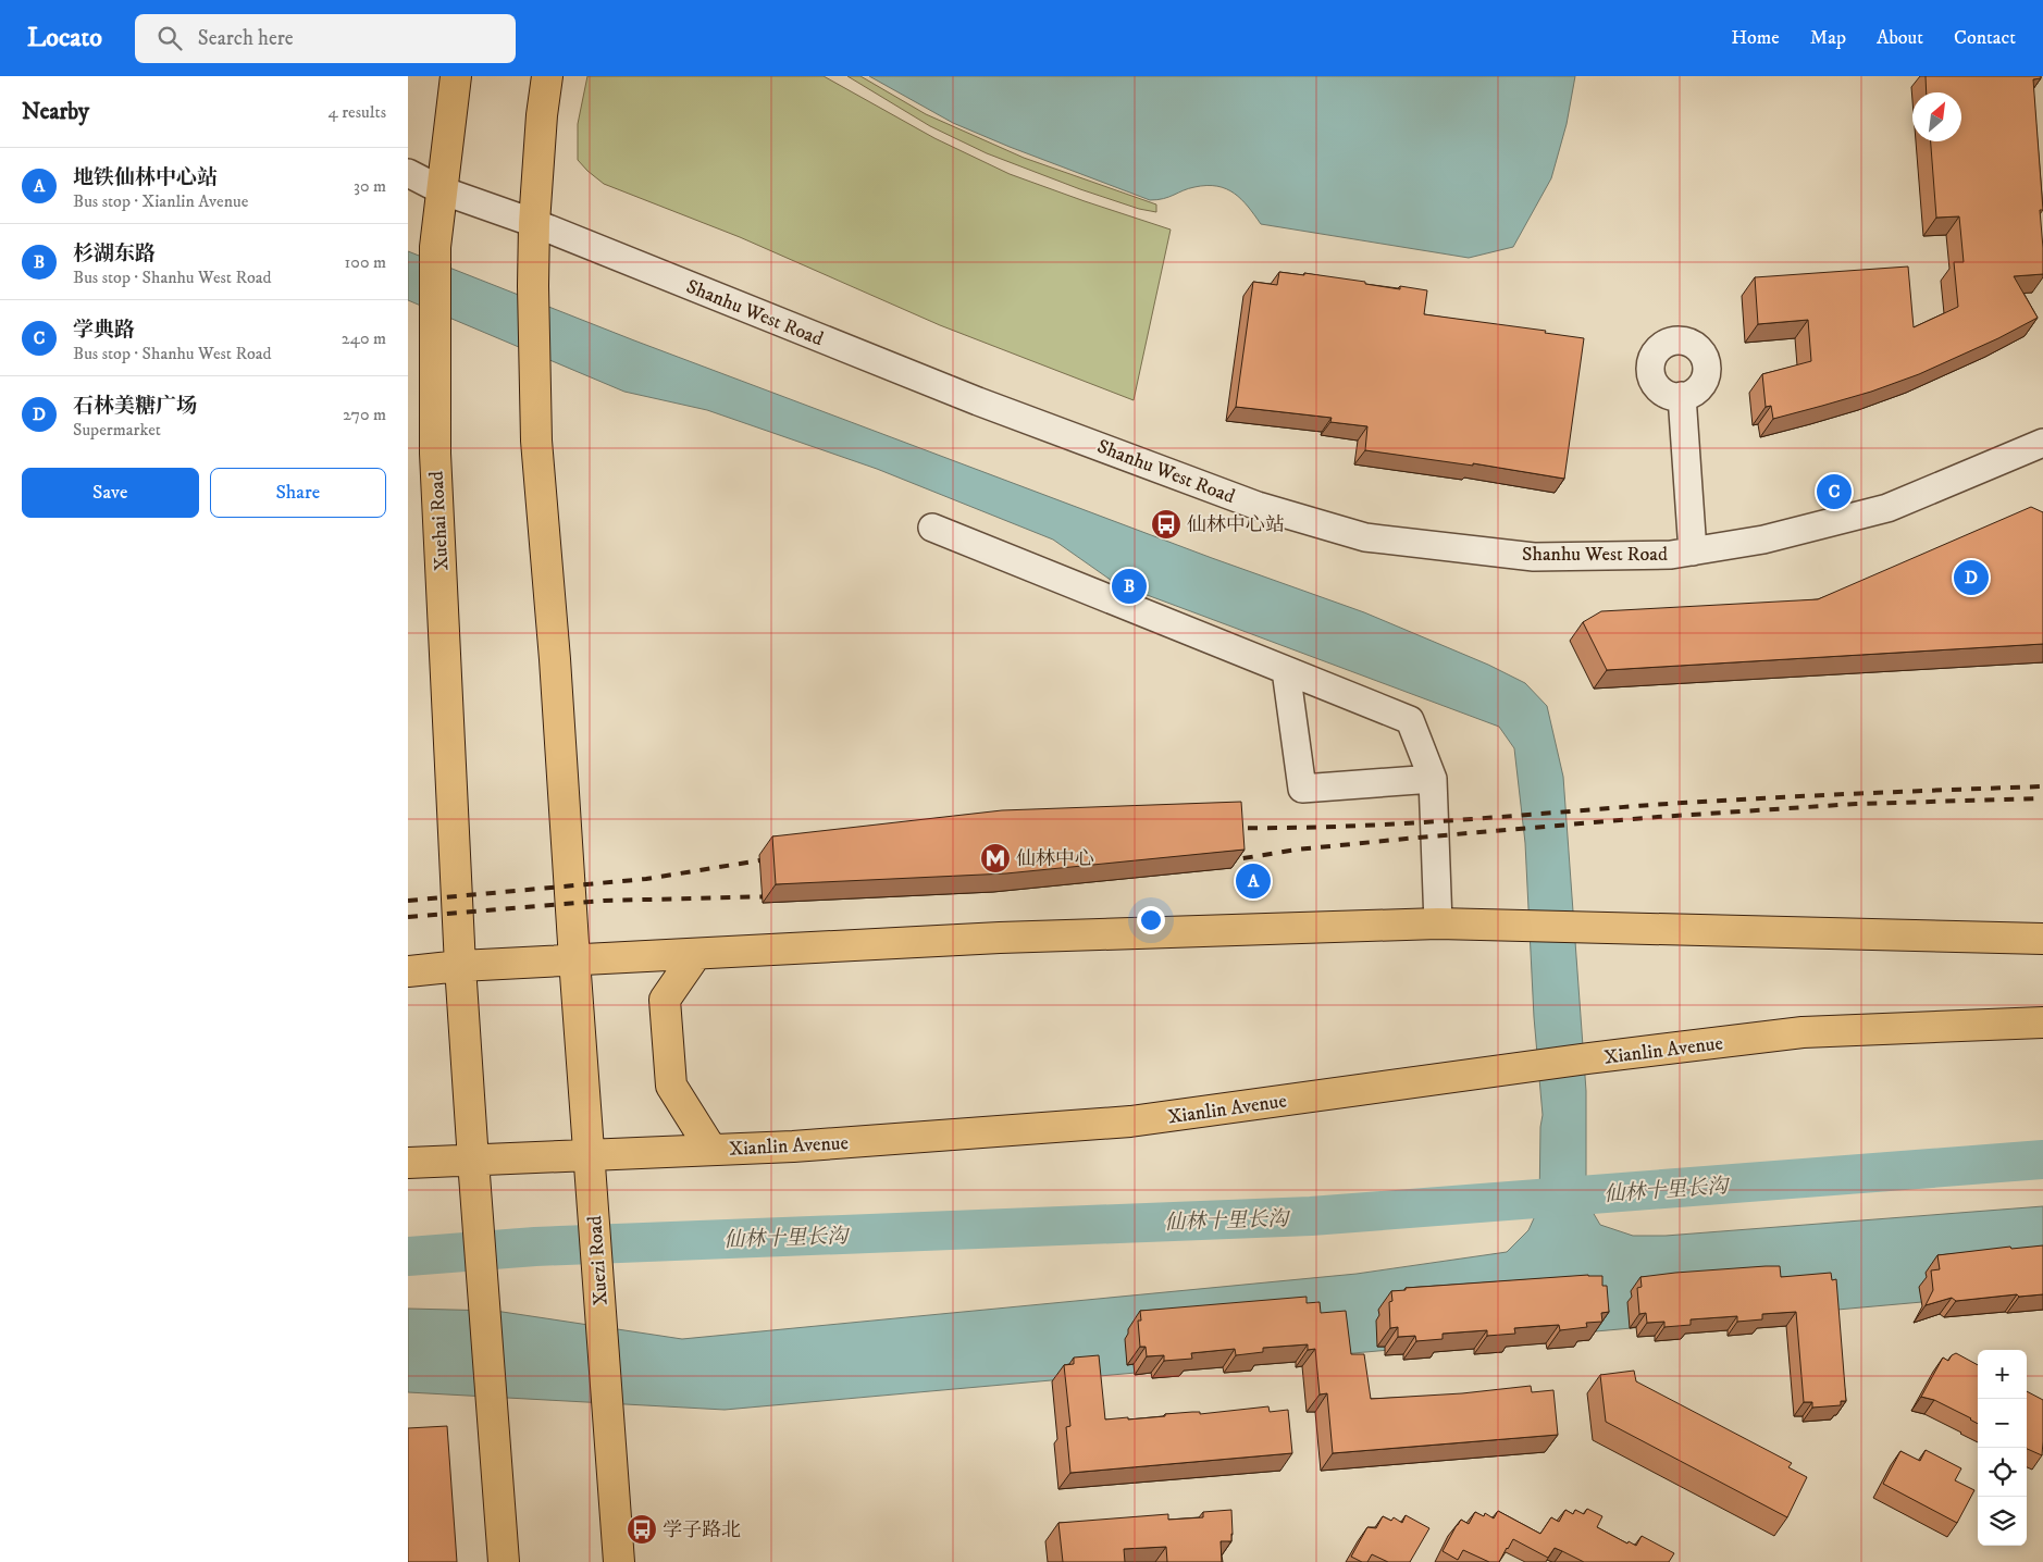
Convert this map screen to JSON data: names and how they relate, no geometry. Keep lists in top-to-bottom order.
{
  "streets": {
    "main road": ["Xuehai Road", "Xianlin Avenue", "Xuezi Road"],
    "street": ["Shanhu West Road"]
  },
  "crossings": [
    ["Shanhu West Road", "Xuehai Road"],
    ["Xianlin Avenue", "Xuezi Road"]
  ],
  "water": ["仙林十里长沟"],
  "places": {
    "bus stop": ["仙林中心站", "学子路北"],
    "metro station": ["仙林中心"]
  },
  "north": "top right",
  "page": {
    "header": "Locato",
    "search": "Search here",
    "nav": [
      "Home",
      "Map",
      "About",
      "Contact"
    ],
    "heading": ["Nearby", "4 results"],
    "list": [
      {
        "mark": "A",
        "name": "地铁仙林中心站",
        "note": "Bus stop · Xianlin Avenue",
        "value": "30 m"
      },
      {
        "mark": "B",
        "name": "杉湖东路",
        "note": "Bus stop · Shanhu West Road",
        "value": "100 m"
      },
      {
        "mark": "C",
        "name": "学典路",
        "note": "Bus stop · Shanhu West Road",
        "value": "240 m"
      },
      {
        "mark": "D",
        "name": "石林美糖广场",
        "note": "Supermarket",
        "value": "270 m"
      }
    ],
    "buttons": ["Save", "Share"],
    "pins": [
      "C",
      "D",
      "B",
      "A"
    ],
    "map_buttons": ["+", "−"]
  }
}
